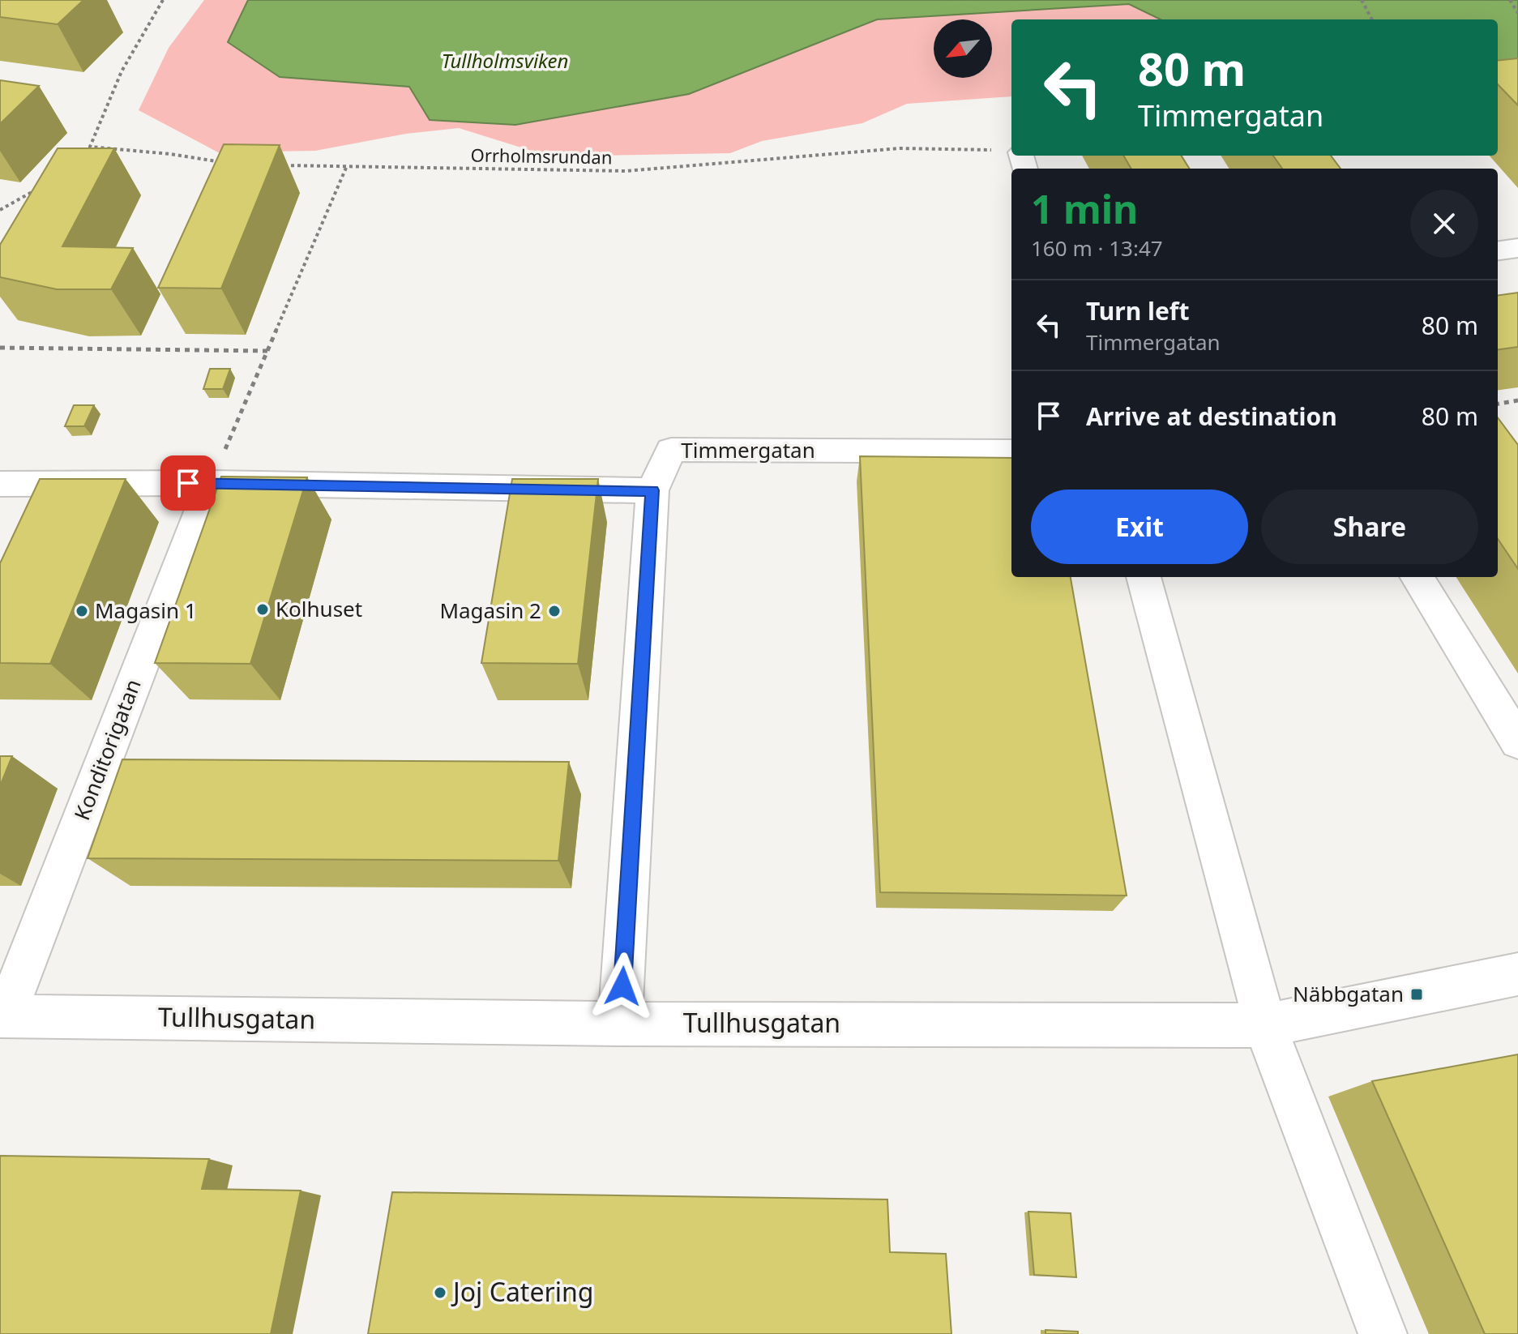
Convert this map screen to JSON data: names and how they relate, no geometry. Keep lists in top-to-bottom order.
{
  "streets": {
    "street": ["Timmergatan", "Konditorigatan", "Tullhusgatan"],
    "path": ["Orrholmsrundan"]
  },
  "crossings": [
    ["Konditorigatan", "Tullhusgatan"]
  ],
  "water": ["Tullholmsviken"],
  "places": {
    "other": [
      "Kolhuset",
      "Magasin 1",
      "Magasin 2",
      "Joj Catering"
    ],
    "transit": ["Näbbgatan"]
  },
  "north": "bottom left",
  "page": {
    "turn": ["80 m", "Timmergatan"],
    "heading": ["1 min", "160 m · 13:47"],
    "list": [
      {
        "name": "Turn left",
        "note": "Timmergatan",
        "value": "80 m"
      },
      {
        "name": "Arrive at destination",
        "value": "80 m"
      }
    ],
    "buttons": ["Exit", "Share"]
  }
}
